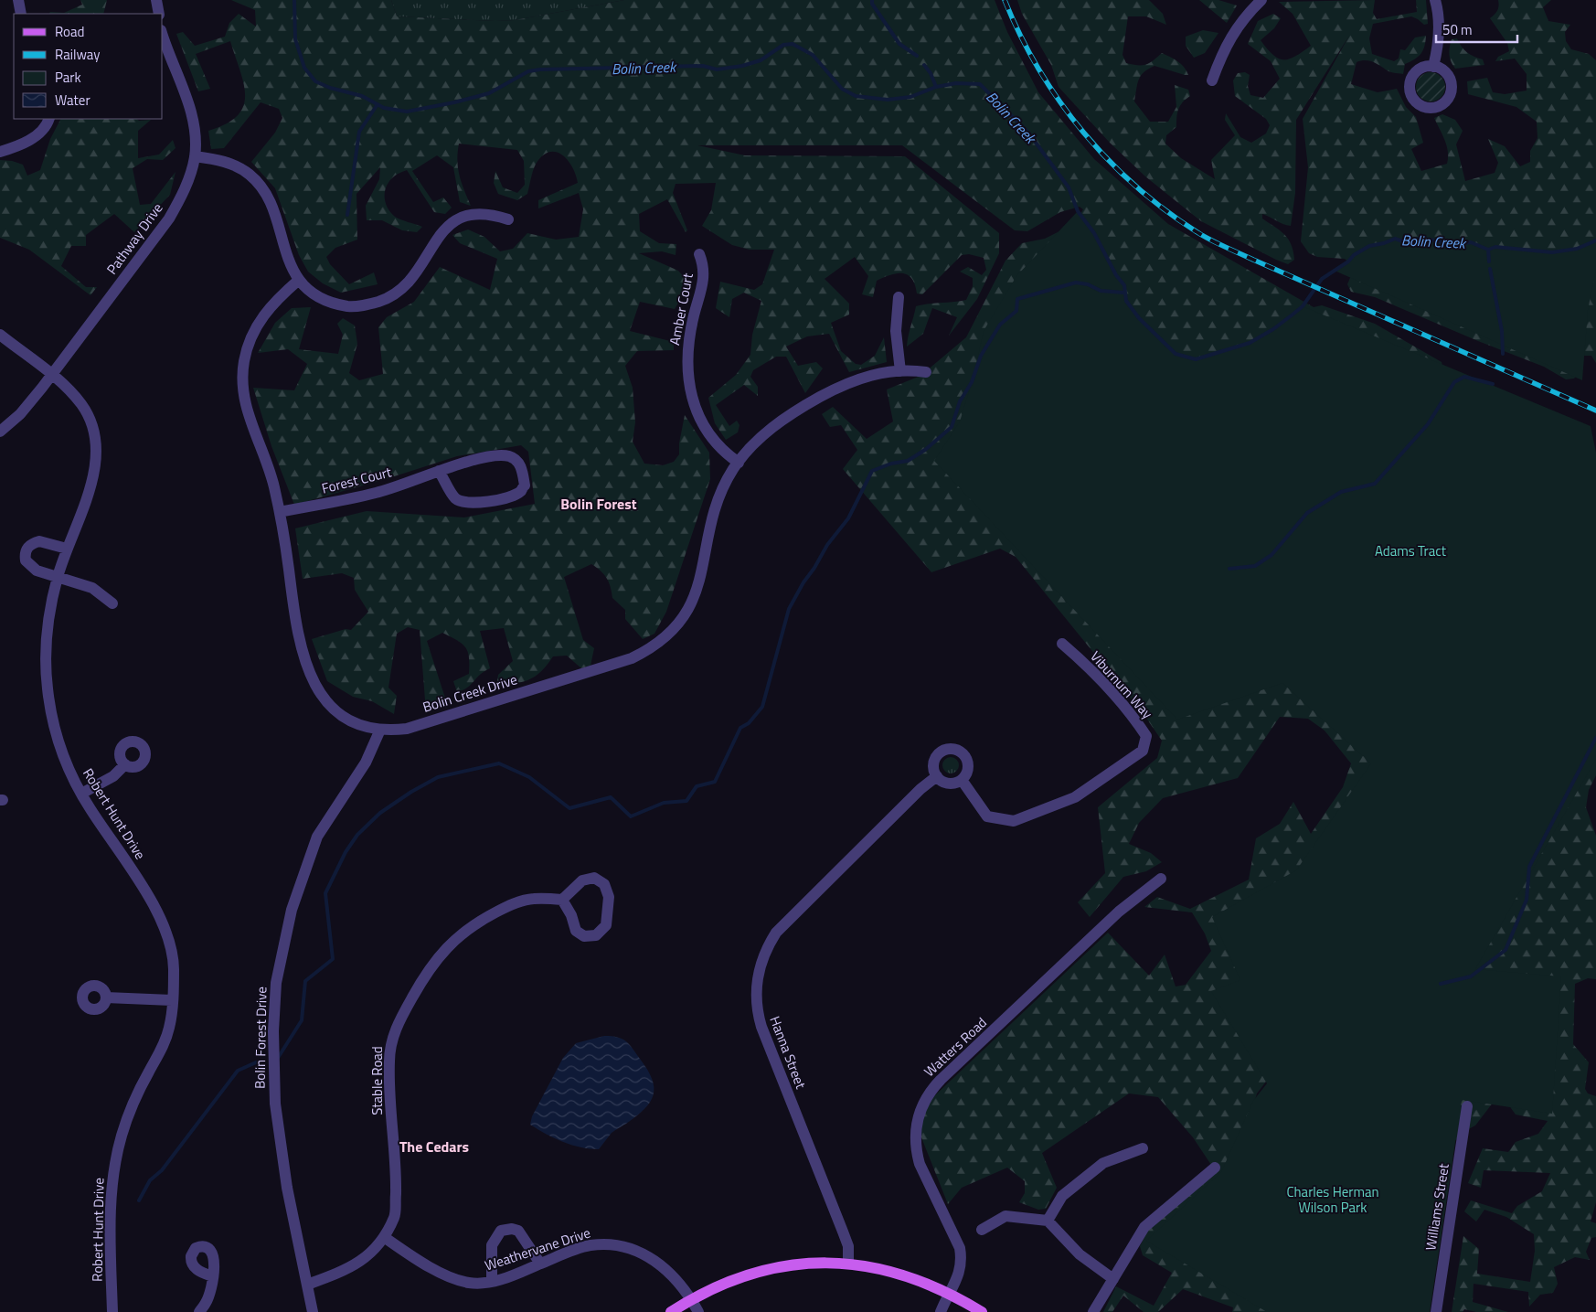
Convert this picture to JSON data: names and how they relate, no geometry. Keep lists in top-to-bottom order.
{
  "streets": {
    "street": [
      "Pathway Drive",
      "Amber Court",
      "Forest Court",
      "Viburnum Way",
      "Bolin Creek Drive",
      "Robert Hunt Drive",
      "Bolin Forest Drive",
      "Watters Road",
      "Hanna Street",
      "Stable Road",
      "Williams Street",
      "Weathervane Drive"
    ]
  },
  "crossings": [
    ["Pathway Drive", "Robert Hunt Drive"],
    ["Amber Court", "Bolin Creek Drive"],
    ["Forest Court", "Bolin Creek Drive"],
    ["Viburnum Way", "Hanna Street"],
    ["Bolin Creek Drive", "Bolin Forest Drive"],
    ["Bolin Forest Drive", "Stable Road"],
    ["Stable Road", "Weathervane Drive"]
  ],
  "districts": ["Bolin Forest", "The Cedars"],
  "water": ["Bolin Creek"],
  "parks": ["Adams Tract", "Charles Herman Wilson Park"],
  "legend": [
    "Road",
    "Railway",
    "Park",
    "Water"
  ],
  "scale_bar": "50 m"
}
